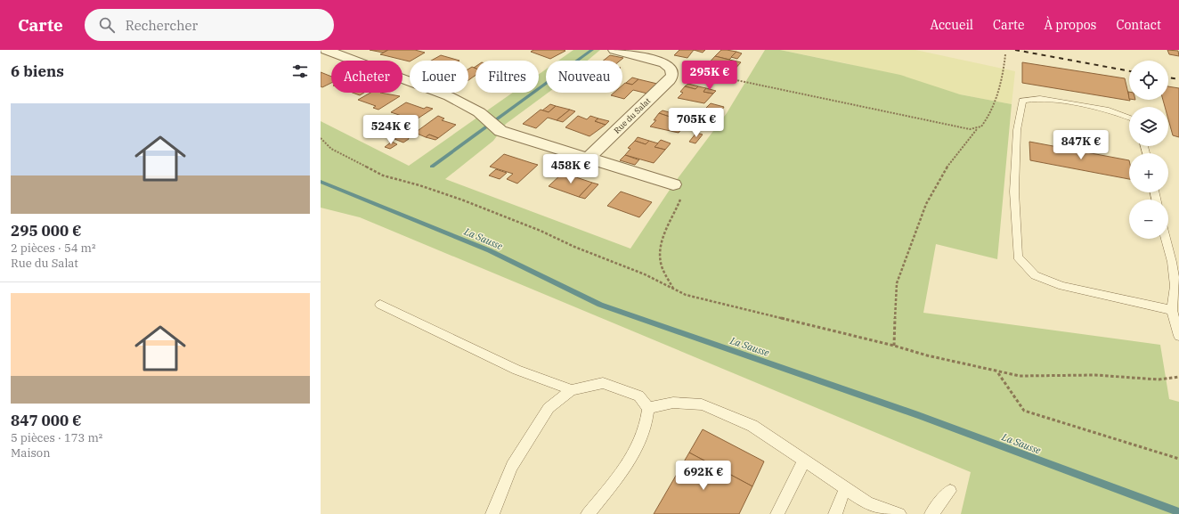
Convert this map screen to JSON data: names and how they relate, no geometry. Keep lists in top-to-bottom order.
{
  "streets": {
    "street": ["Rue du Salat"]
  },
  "water": ["La Sausse"],
  "page": {
    "header": "Carte",
    "search": "Rechercher",
    "nav": [
      "Accueil",
      "Carte",
      "À propos",
      "Contact"
    ],
    "heading": "6 biens",
    "map_buttons": ["+", "−"],
    "price": [
      "295K €",
      "705K €",
      "524K €",
      "847K €",
      "458K €",
      "692K €"
    ],
    "chip": [
      "Acheter",
      "Louer",
      "Filtres",
      "Nouveau"
    ],
    "list": [
      {
        "name": "295 000 €",
        "note": "2 pièces · 54 m² · Rue du Salat"
      },
      {
        "name": "847 000 €",
        "note": "5 pièces · 173 m² · Maison"
      }
    ]
  }
}
